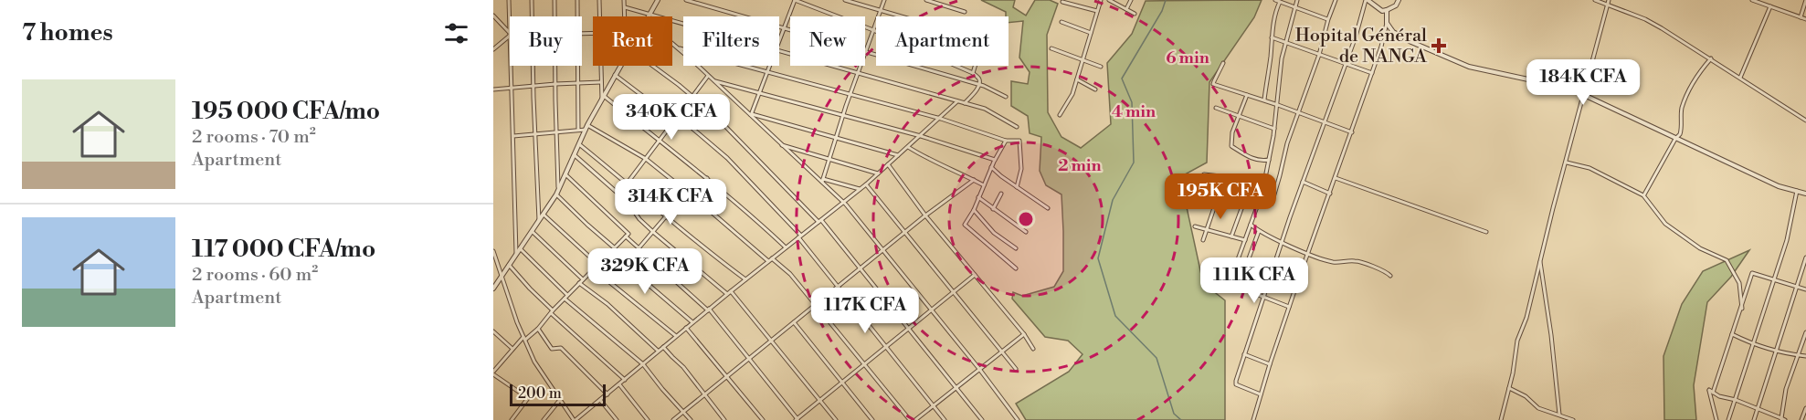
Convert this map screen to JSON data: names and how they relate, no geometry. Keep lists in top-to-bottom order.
{
  "places": {
    "health": ["Hopital Général de NANGA"]
  },
  "scale_bar": "200 m",
  "page": {
    "heading": "7 homes",
    "chip": [
      "Buy",
      "Rent",
      "Filters",
      "New",
      "Apartment"
    ],
    "price": [
      "184K CFA",
      "340K CFA",
      "195K CFA",
      "314K CFA",
      "329K CFA",
      "111K CFA",
      "117K CFA"
    ],
    "list": [
      {
        "name": "195 000 CFA/mo",
        "note": "2 rooms · 70 m² · Apartment"
      },
      {
        "name": "117 000 CFA/mo",
        "note": "2 rooms · 60 m² · Apartment"
      }
    ],
    "scale": "200 m"
  },
  "rings": ["6 min", "4 min", "2 min"]
}
